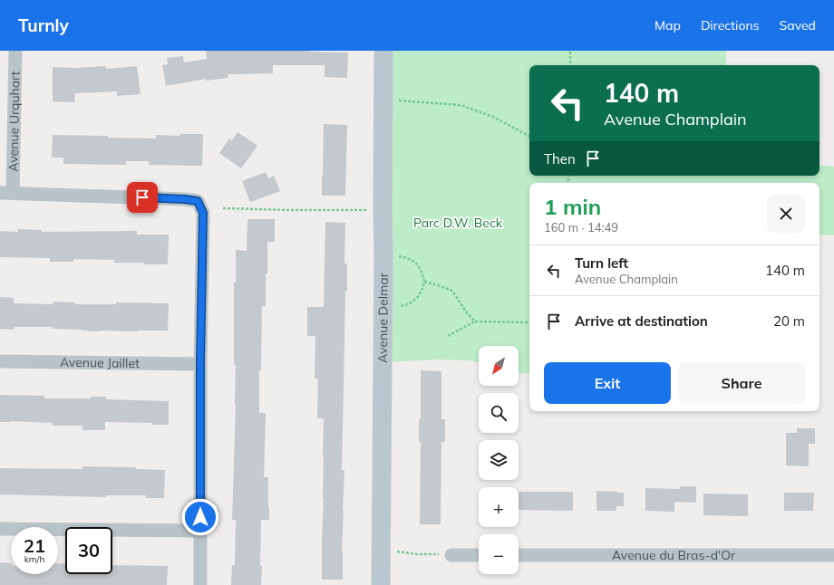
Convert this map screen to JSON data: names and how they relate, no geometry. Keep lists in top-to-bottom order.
{
  "streets": {
    "street": [
      "Avenue Urquhart",
      "Avenue Delmar",
      "Avenue Jaillet",
      "Avenue du Bras-d'Or"
    ]
  },
  "parks": ["Parc D.W. Beck"],
  "north": "bottom left",
  "page": {
    "header": "Turnly",
    "nav": ["Map", "Directions", "Saved"],
    "turn": ["140 m", "Avenue Champlain"],
    "then": "Then",
    "heading": ["1 min", "160 m · 14:49"],
    "list": [
      {
        "name": "Turn left",
        "note": "Avenue Champlain",
        "value": "140 m"
      },
      {
        "name": "Arrive at destination",
        "value": "20 m"
      }
    ],
    "map_buttons": ["+", "−"],
    "buttons": ["Exit", "Share"],
    "speed": "21 km/h",
    "limit": "30"
  }
}
